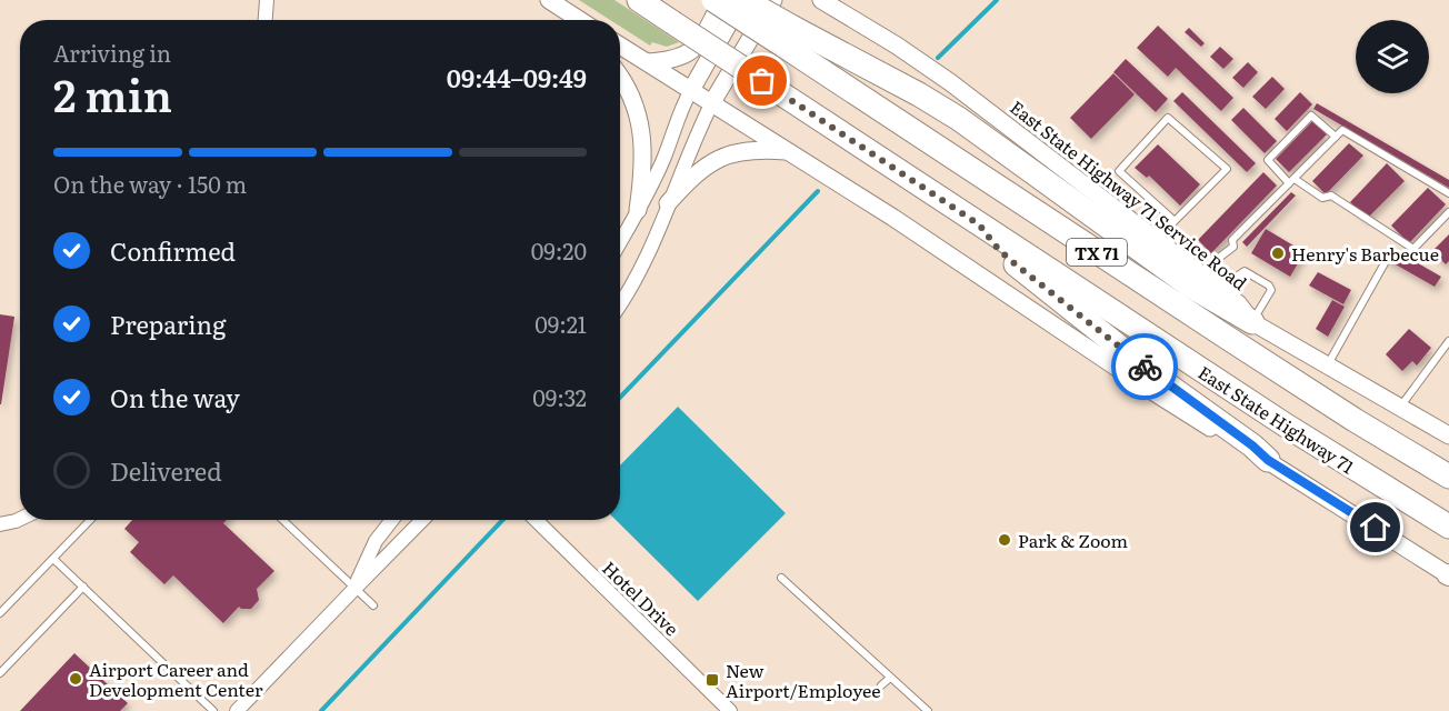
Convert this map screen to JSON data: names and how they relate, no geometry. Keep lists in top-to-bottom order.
{
  "streets": {
    "highway": ["TX 71", "East State Highway 71"],
    "street": ["East State Highway 71 Service Road", "Hotel Drive"]
  },
  "places": {
    "other": ["Henry's Barbecue", "Park & Zoom", "Airport Career and Development Center"],
    "transit": ["New Airport/Employee"]
  },
  "page": {
    "heading": ["2 min", "Arriving in", "09:44–09:49"],
    "bar": "On the way · 150 m",
    "list": [
      ["Confirmed", "09:20"],
      ["Preparing", "09:21"],
      ["On the way", "09:32"],
      "Delivered"
    ]
  }
}
